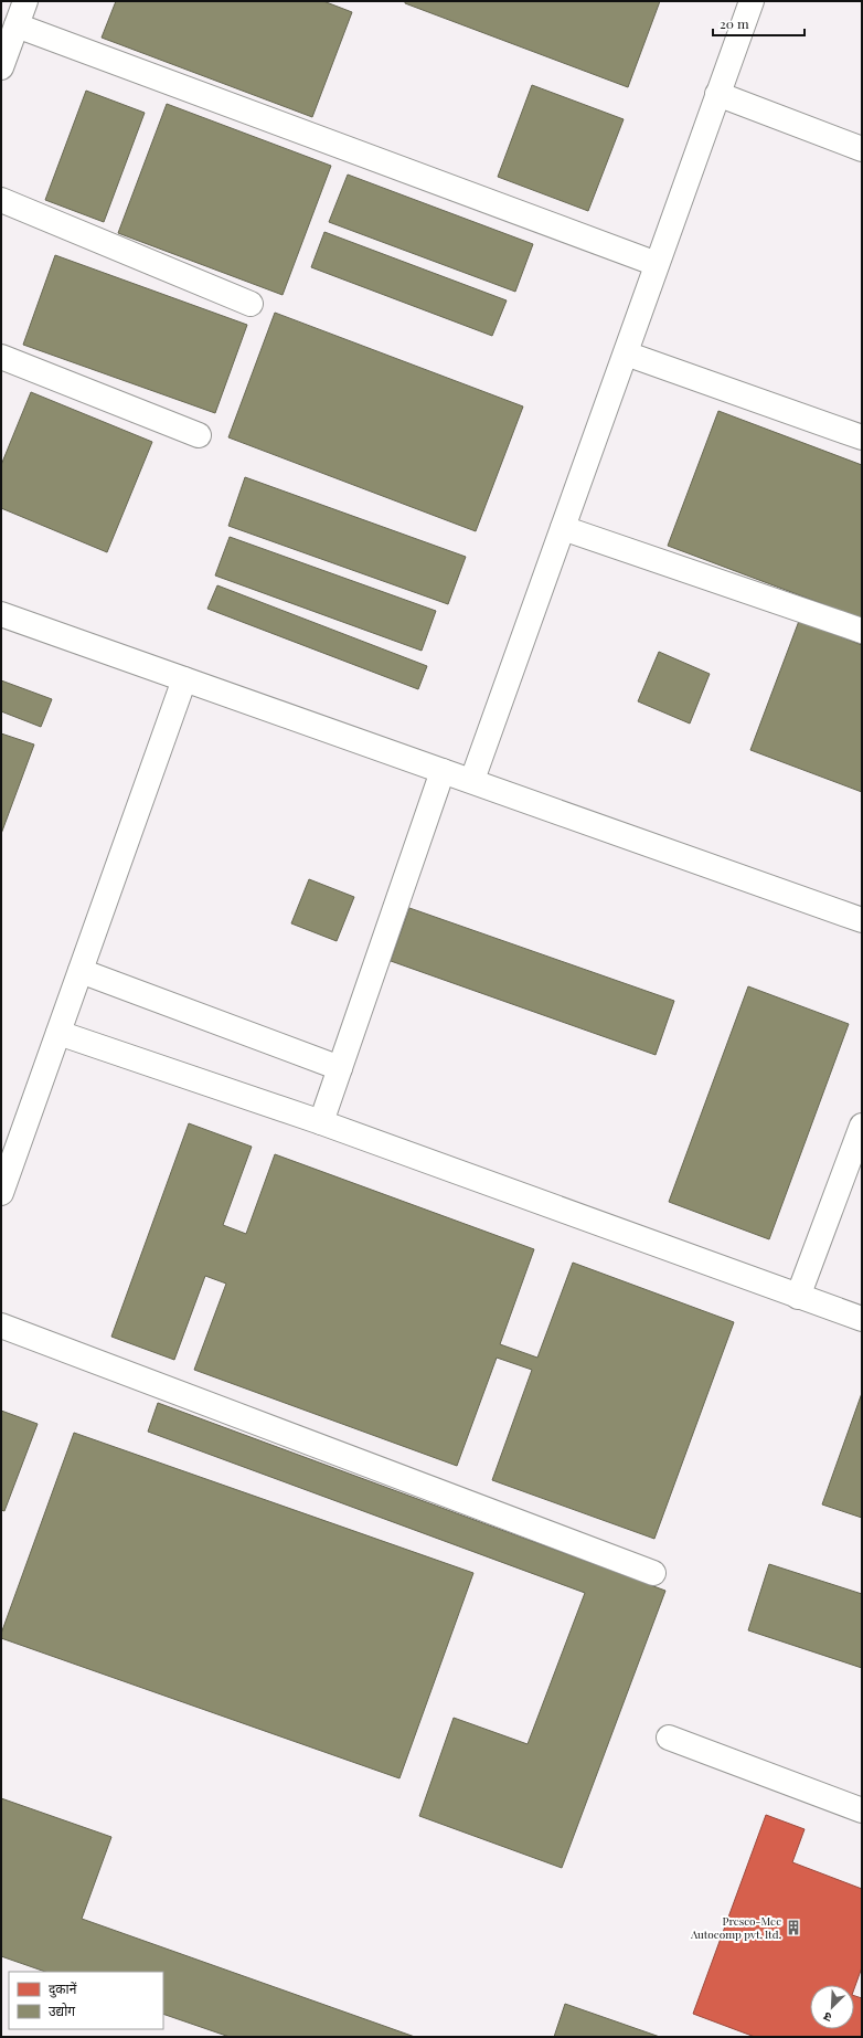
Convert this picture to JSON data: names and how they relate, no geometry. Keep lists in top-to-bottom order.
{
  "places": {
    "building": ["Presco-Mec Autocomp pvt. ltd."]
  },
  "legend": ["दुकानें", "उद्योग"],
  "scale_bar": "20 m",
  "north": "bottom left"
}
